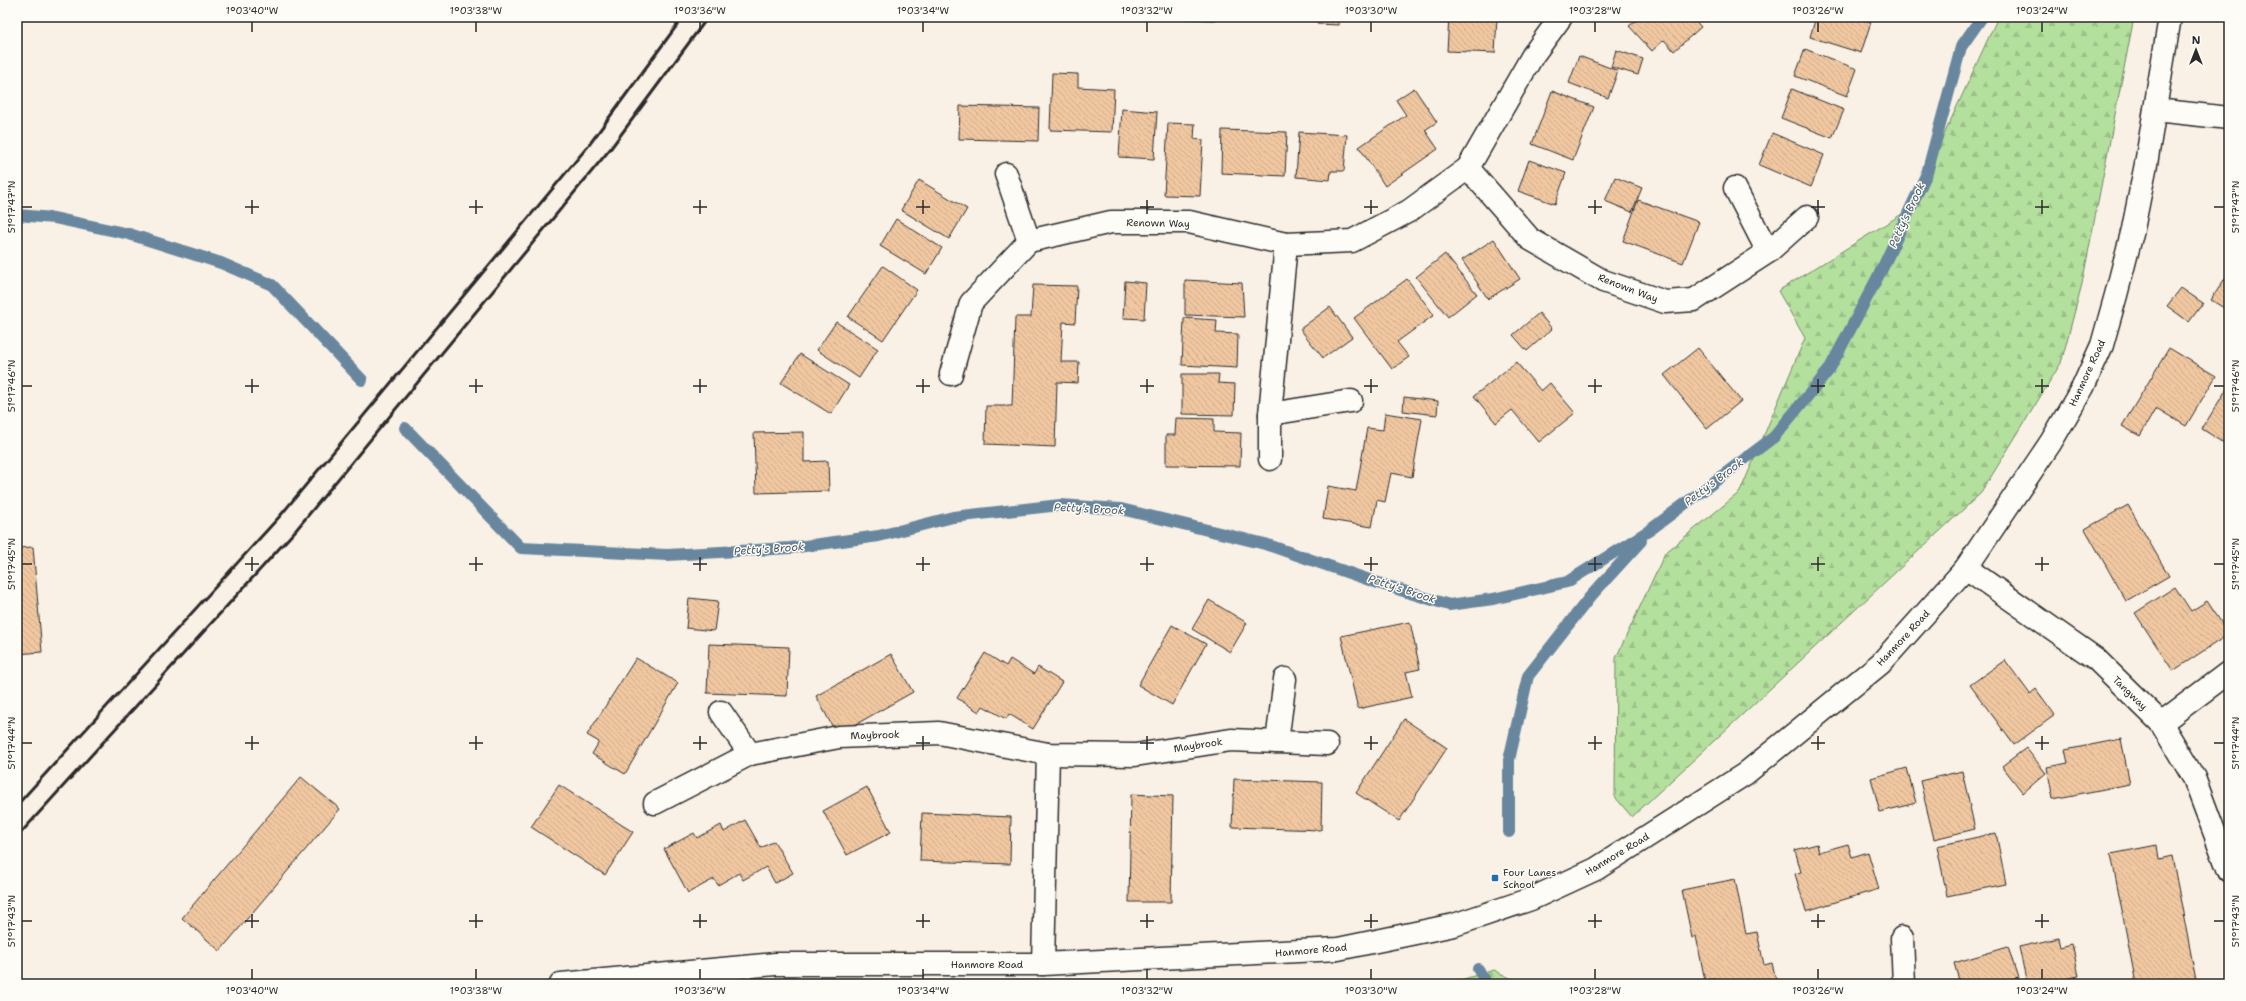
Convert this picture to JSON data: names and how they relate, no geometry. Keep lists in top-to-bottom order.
{
  "streets": {
    "street": [
      "Renown Way",
      "Hanmore Road",
      "Tangway",
      "Maybrook"
    ]
  },
  "crossings": [
    ["Hanmore Road", "Tangway"]
  ],
  "water": ["Petty's Brook"],
  "places": {
    "transit": ["Four Lanes School"]
  },
  "north": "top",
  "coordinates": [
    "1°03'40\"W",
    "1°03'38\"W",
    "1°03'36\"W",
    "1°03'34\"W",
    "1°03'32\"W",
    "1°03'30\"W",
    "1°03'28\"W",
    "1°03'26\"W",
    "1°03'24\"W",
    "51°17'47\"N",
    "51°17'46\"N",
    "51°17'45\"N",
    "51°17'44\"N",
    "51°17'43\"N"
  ]
}
